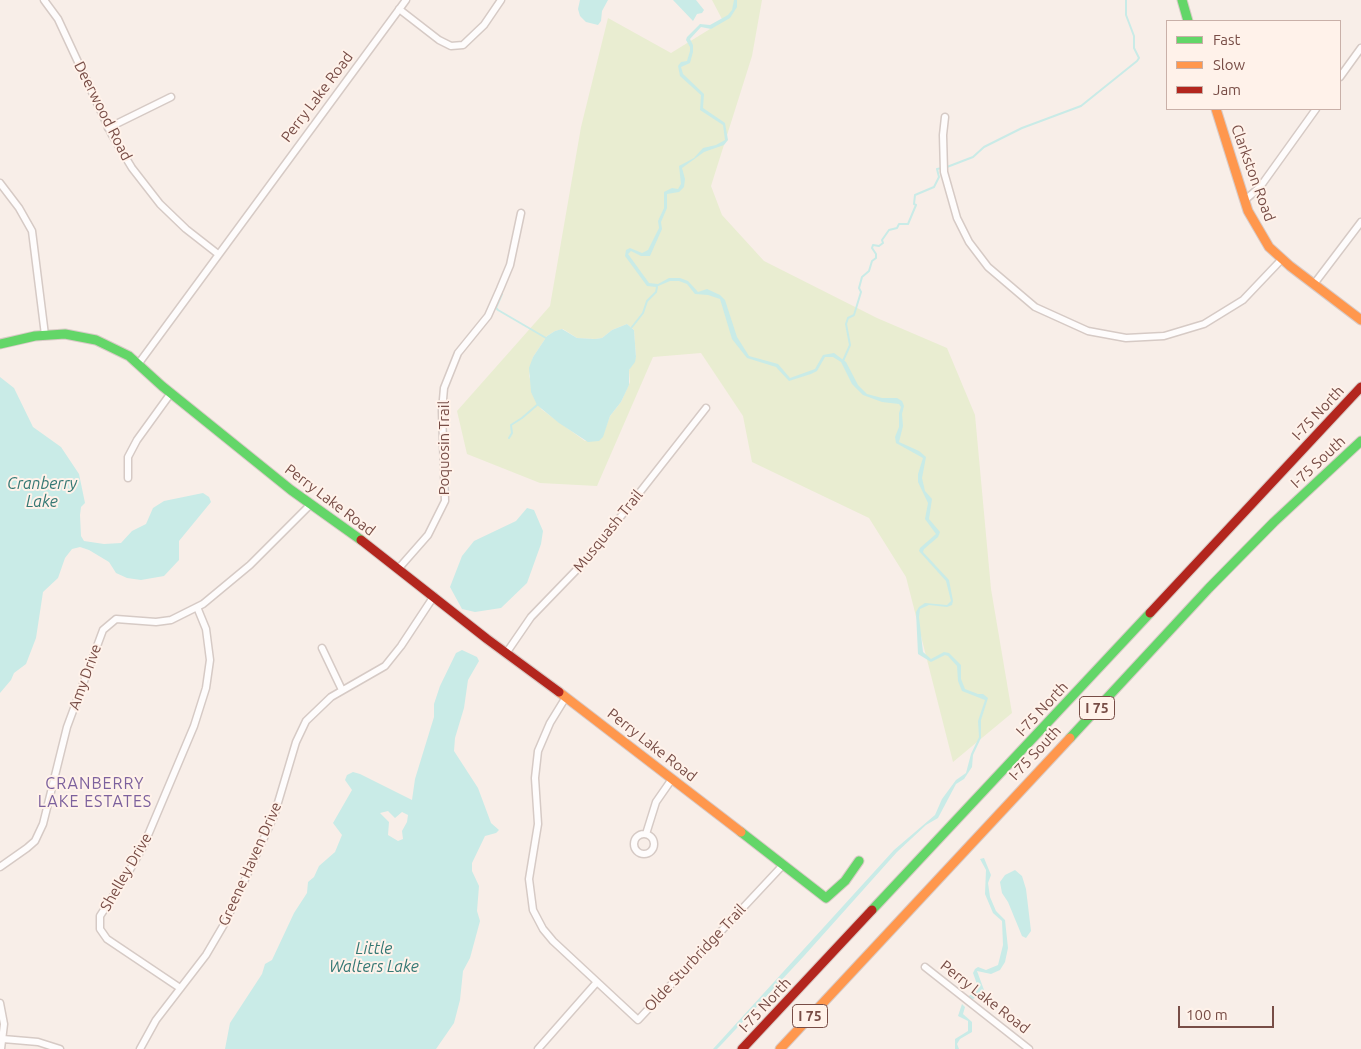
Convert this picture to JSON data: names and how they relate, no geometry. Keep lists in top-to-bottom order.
{
  "streets": {
    "main road": [
      "Perry Lake Road",
      "Clarkston Road",
      "I-75 North",
      "I-75 South",
      "I 75"
    ],
    "street": [
      "Deerwood Road",
      "Poquosin Trail",
      "Musquash Trail",
      "Amy Drive",
      "Greene Haven Drive",
      "Shelley Drive",
      "Olde Sturbridge Trail"
    ]
  },
  "crossings": [
    ["Perry Lake Road", "Deerwood Road"],
    ["Perry Lake Road", "Poquosin Trail"],
    ["Perry Lake Road", "Musquash Trail"],
    ["Perry Lake Road", "Amy Drive"],
    ["Perry Lake Road", "Greene Haven Drive"],
    ["Perry Lake Road", "Olde Sturbridge Trail"],
    ["Amy Drive", "Shelley Drive"],
    ["Greene Haven Drive", "Shelley Drive"]
  ],
  "districts": ["CRANBERRY LAKE ESTATES"],
  "water": ["Cranberry Lake", "Little Walters Lake"],
  "legend": ["Fast", "Slow", "Jam"],
  "scale_bar": "100 m"
}
